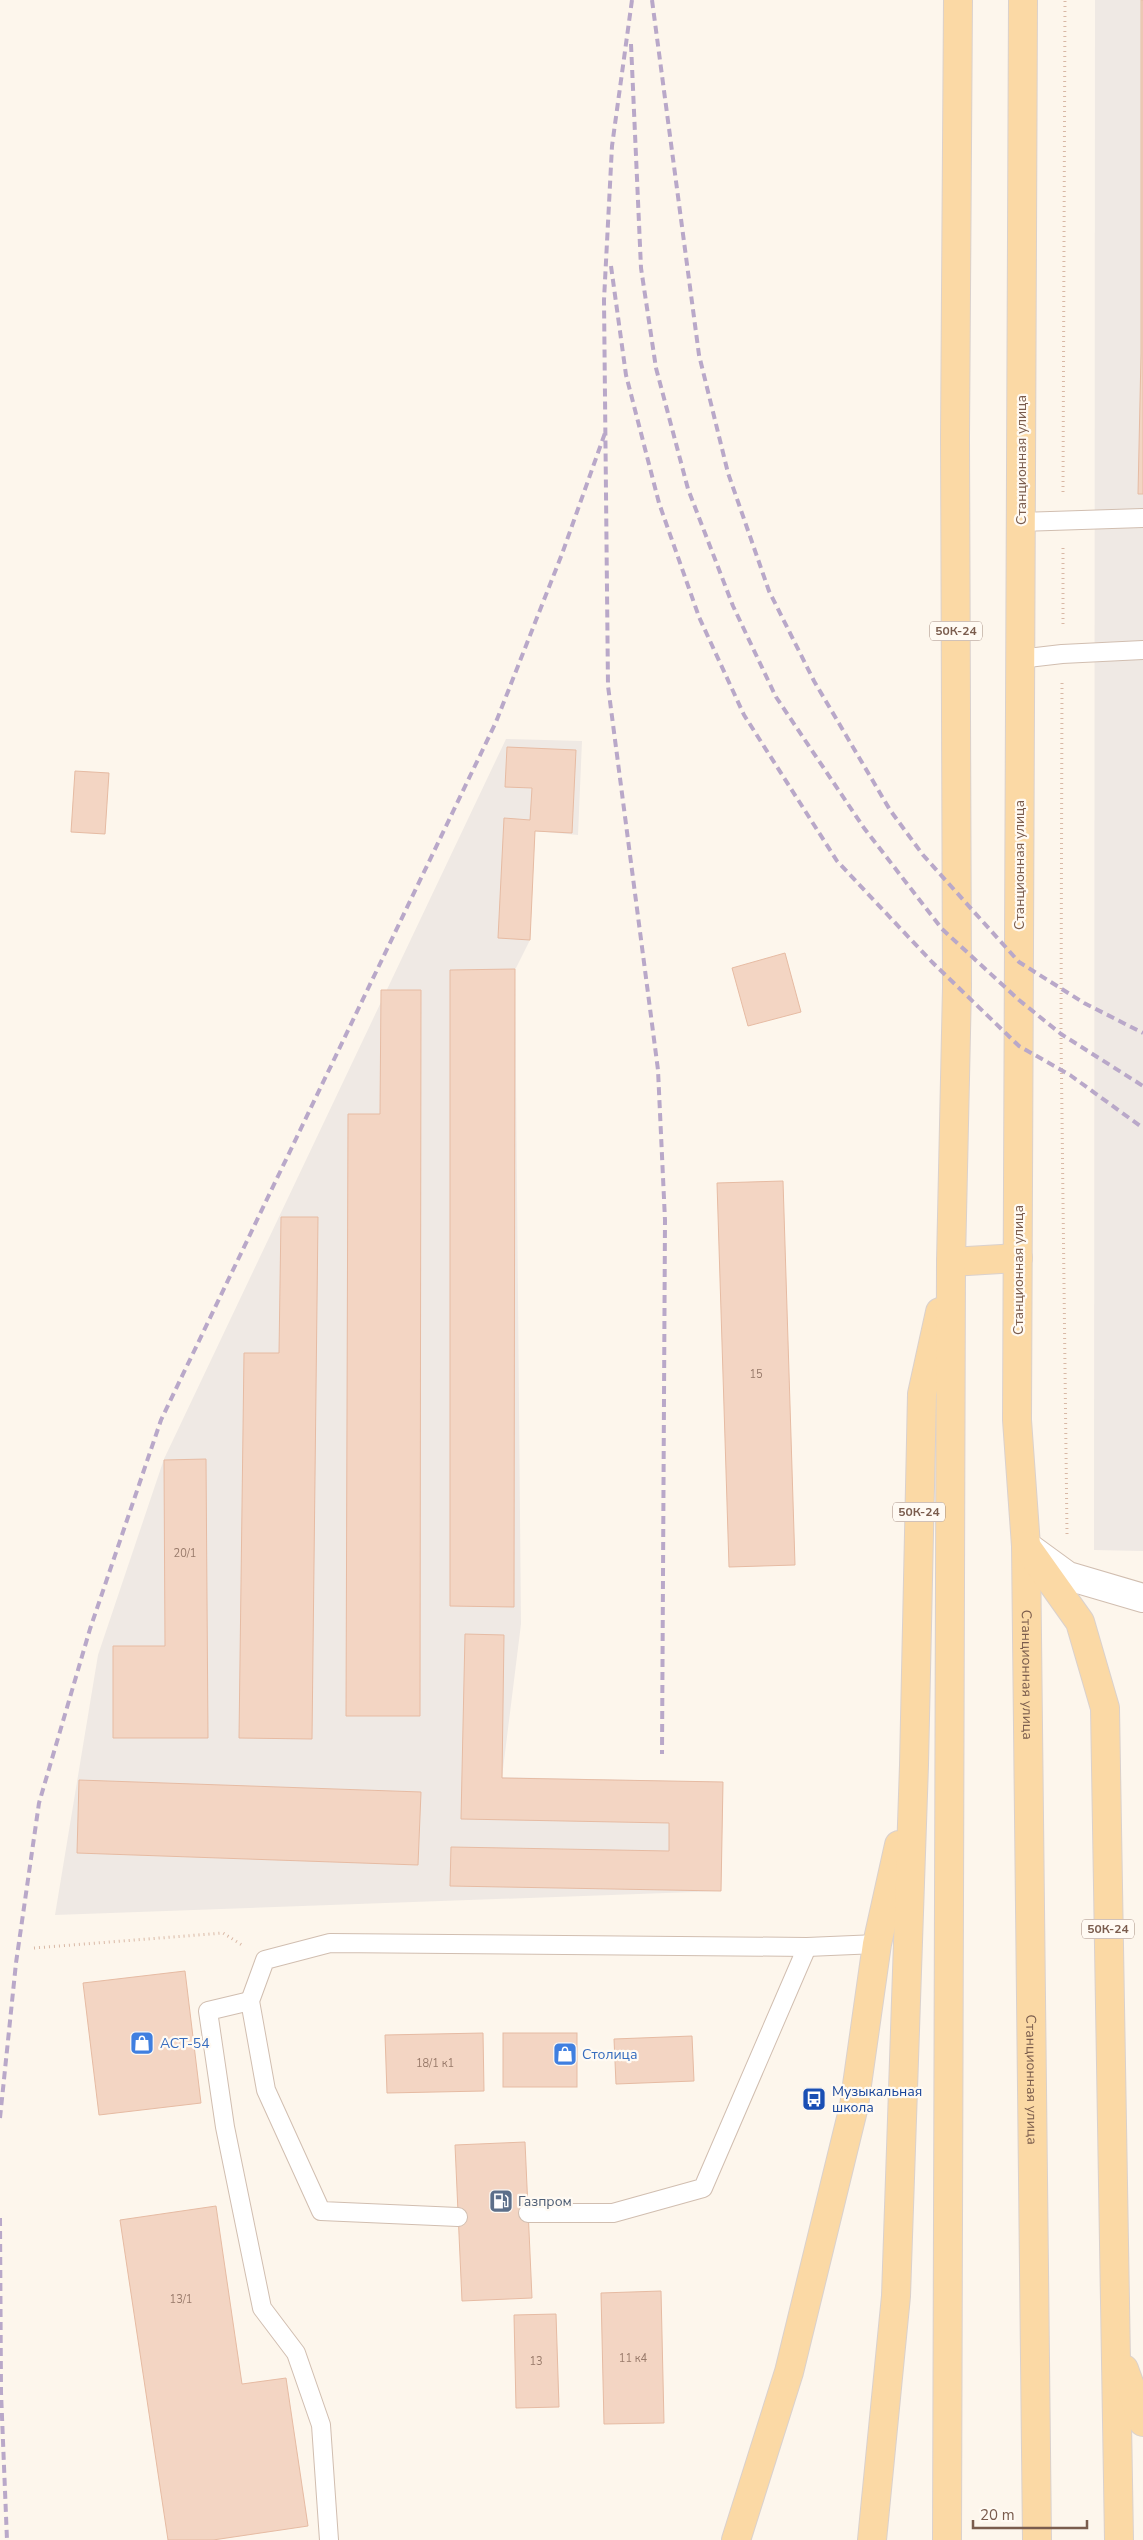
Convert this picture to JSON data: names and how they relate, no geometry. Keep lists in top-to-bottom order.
{
  "streets": {
    "main road": ["Станционная улица", "50К-24"]
  },
  "crossings": [
    ["Станционная улица", "50К-24"]
  ],
  "places": {
    "shop": ["АСТ-54", "Столица"],
    "bus stop": ["Музыкальная школа"],
    "fuel station": ["Газпром"]
  },
  "house_numbers": [
    "15",
    "20/1",
    "18/1 к1",
    "13/1",
    "11 к4",
    "13"
  ],
  "scale_bar": "20 m"
}
